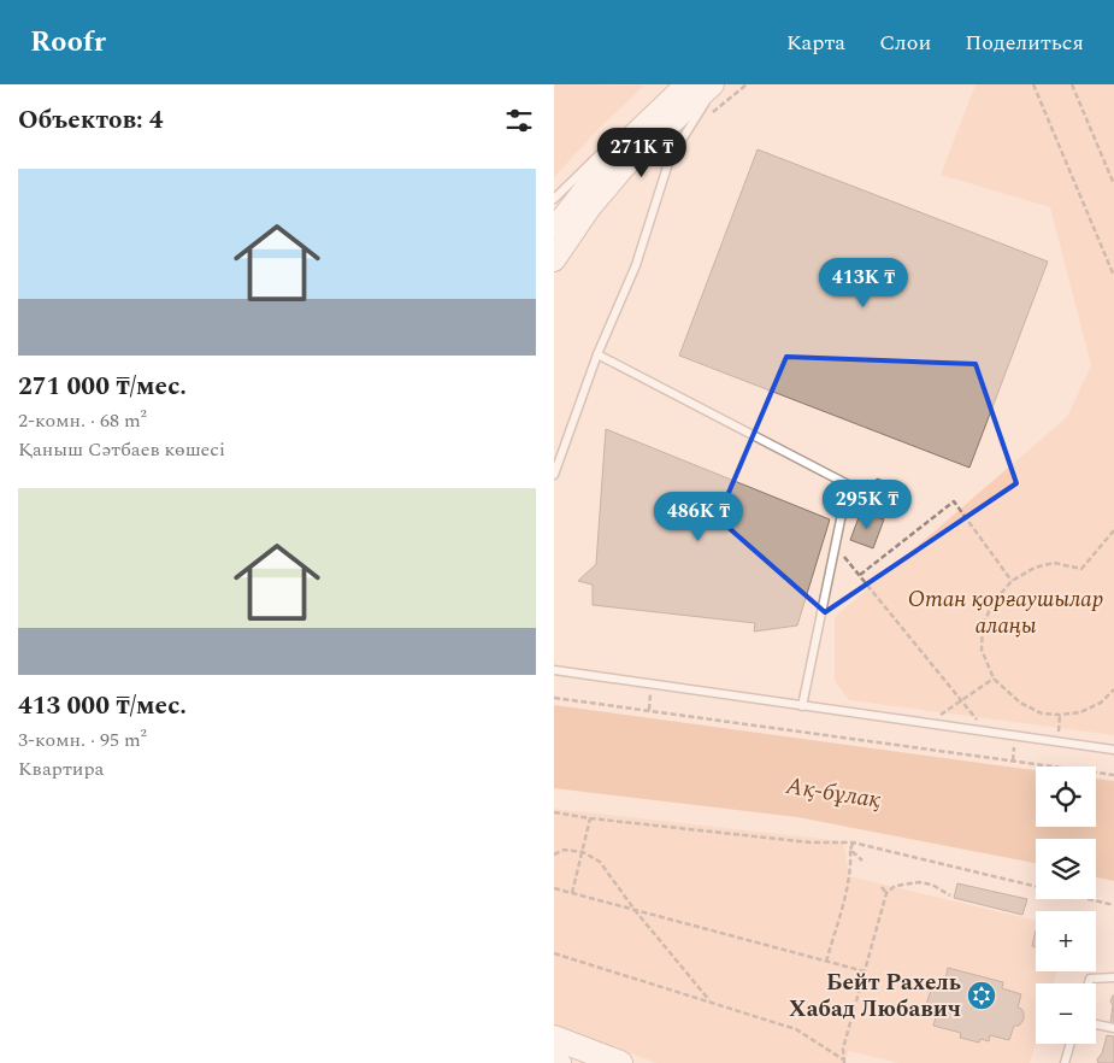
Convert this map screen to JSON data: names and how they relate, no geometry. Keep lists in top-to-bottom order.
{
  "water": ["Ақ-бұлақ"],
  "parks": ["Отан қорғаушылар алаңы"],
  "places": {
    "synagogue": ["Бейт Рахель Хабад Любавич"]
  },
  "page": {
    "header": "Roofr",
    "nav": ["Карта", "Слои", "Поделиться"],
    "heading": "Объектов: 4",
    "price": [
      "271K ₸",
      "413K ₸",
      "295K ₸",
      "486K ₸"
    ],
    "list": [
      {
        "name": "271 000 ₸/мес.",
        "note": "2-комн. · 68 m² · Қаныш Сәтбаев көшесі"
      },
      {
        "name": "413 000 ₸/мес.",
        "note": "3-комн. · 95 m² · Квартира"
      }
    ],
    "map_buttons": ["+", "−"]
  }
}
